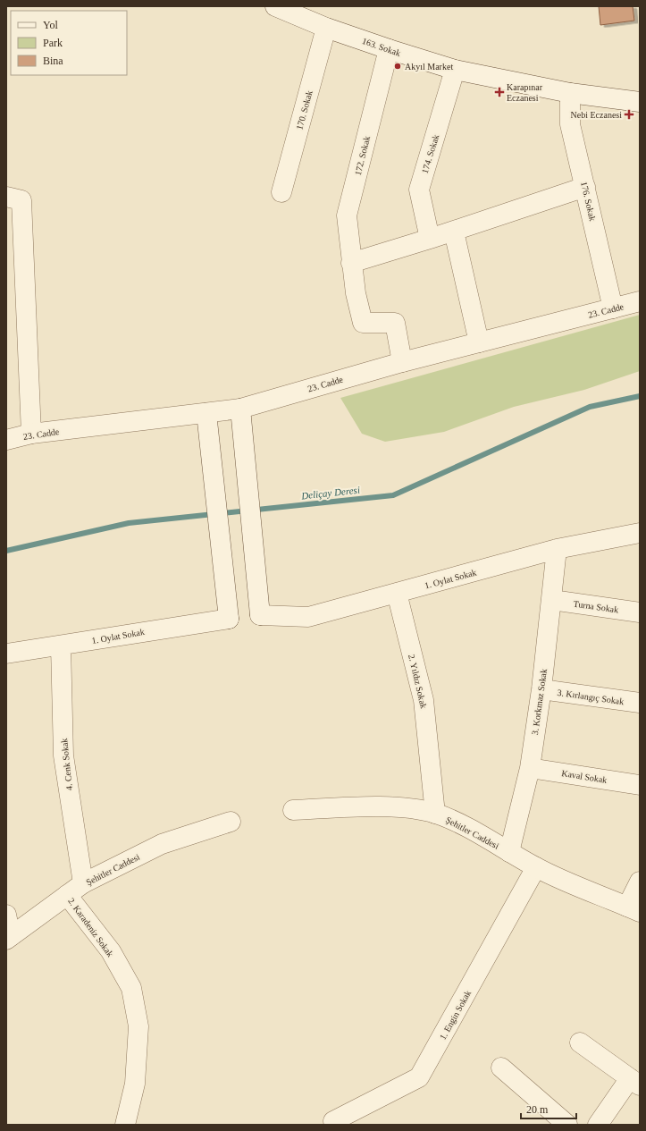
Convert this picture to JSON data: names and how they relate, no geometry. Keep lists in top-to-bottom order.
{
  "streets": {
    "street": [
      "163. Sokak",
      "170. Sokak",
      "174. Sokak",
      "172. Sokak",
      "176. Sokak",
      "23. Cadde",
      "1. Oylat Sokak",
      "Turna Sokak",
      "2. Yıldız Sokak",
      "3. Kırlangıç Sokak",
      "3. Korkmaz Sokak",
      "4. Cenk Sokak",
      "Kaval Sokak",
      "Şehitler Caddesi",
      "2. Karadeniz Sokak",
      "1. Engin Sokak"
    ]
  },
  "crossings": [
    ["163. Sokak", "170. Sokak"],
    ["163. Sokak", "174. Sokak"],
    ["163. Sokak", "172. Sokak"],
    ["163. Sokak", "176. Sokak"],
    ["172. Sokak", "23. Cadde"],
    ["176. Sokak", "23. Cadde"],
    ["23. Cadde", "1. Oylat Sokak"],
    ["1. Oylat Sokak", "2. Yıldız Sokak"],
    ["1. Oylat Sokak", "3. Korkmaz Sokak"],
    ["1. Oylat Sokak", "4. Cenk Sokak"],
    ["Turna Sokak", "3. Korkmaz Sokak"],
    ["2. Yıldız Sokak", "Şehitler Caddesi"],
    ["3. Kırlangıç Sokak", "3. Korkmaz Sokak"],
    ["3. Korkmaz Sokak", "Kaval Sokak"],
    ["3. Korkmaz Sokak", "Şehitler Caddesi"],
    ["4. Cenk Sokak", "Şehitler Caddesi"],
    ["Şehitler Caddesi", "2. Karadeniz Sokak"],
    ["Şehitler Caddesi", "1. Engin Sokak"]
  ],
  "water": ["Deliçay Deresi"],
  "places": {
    "other": ["Akyıl Market"],
    "health": ["Karapınar Eczanesi", "Nebi Eczanesi"]
  },
  "legend": ["Yol", "Park", "Bina"],
  "scale_bar": "20 m"
}
